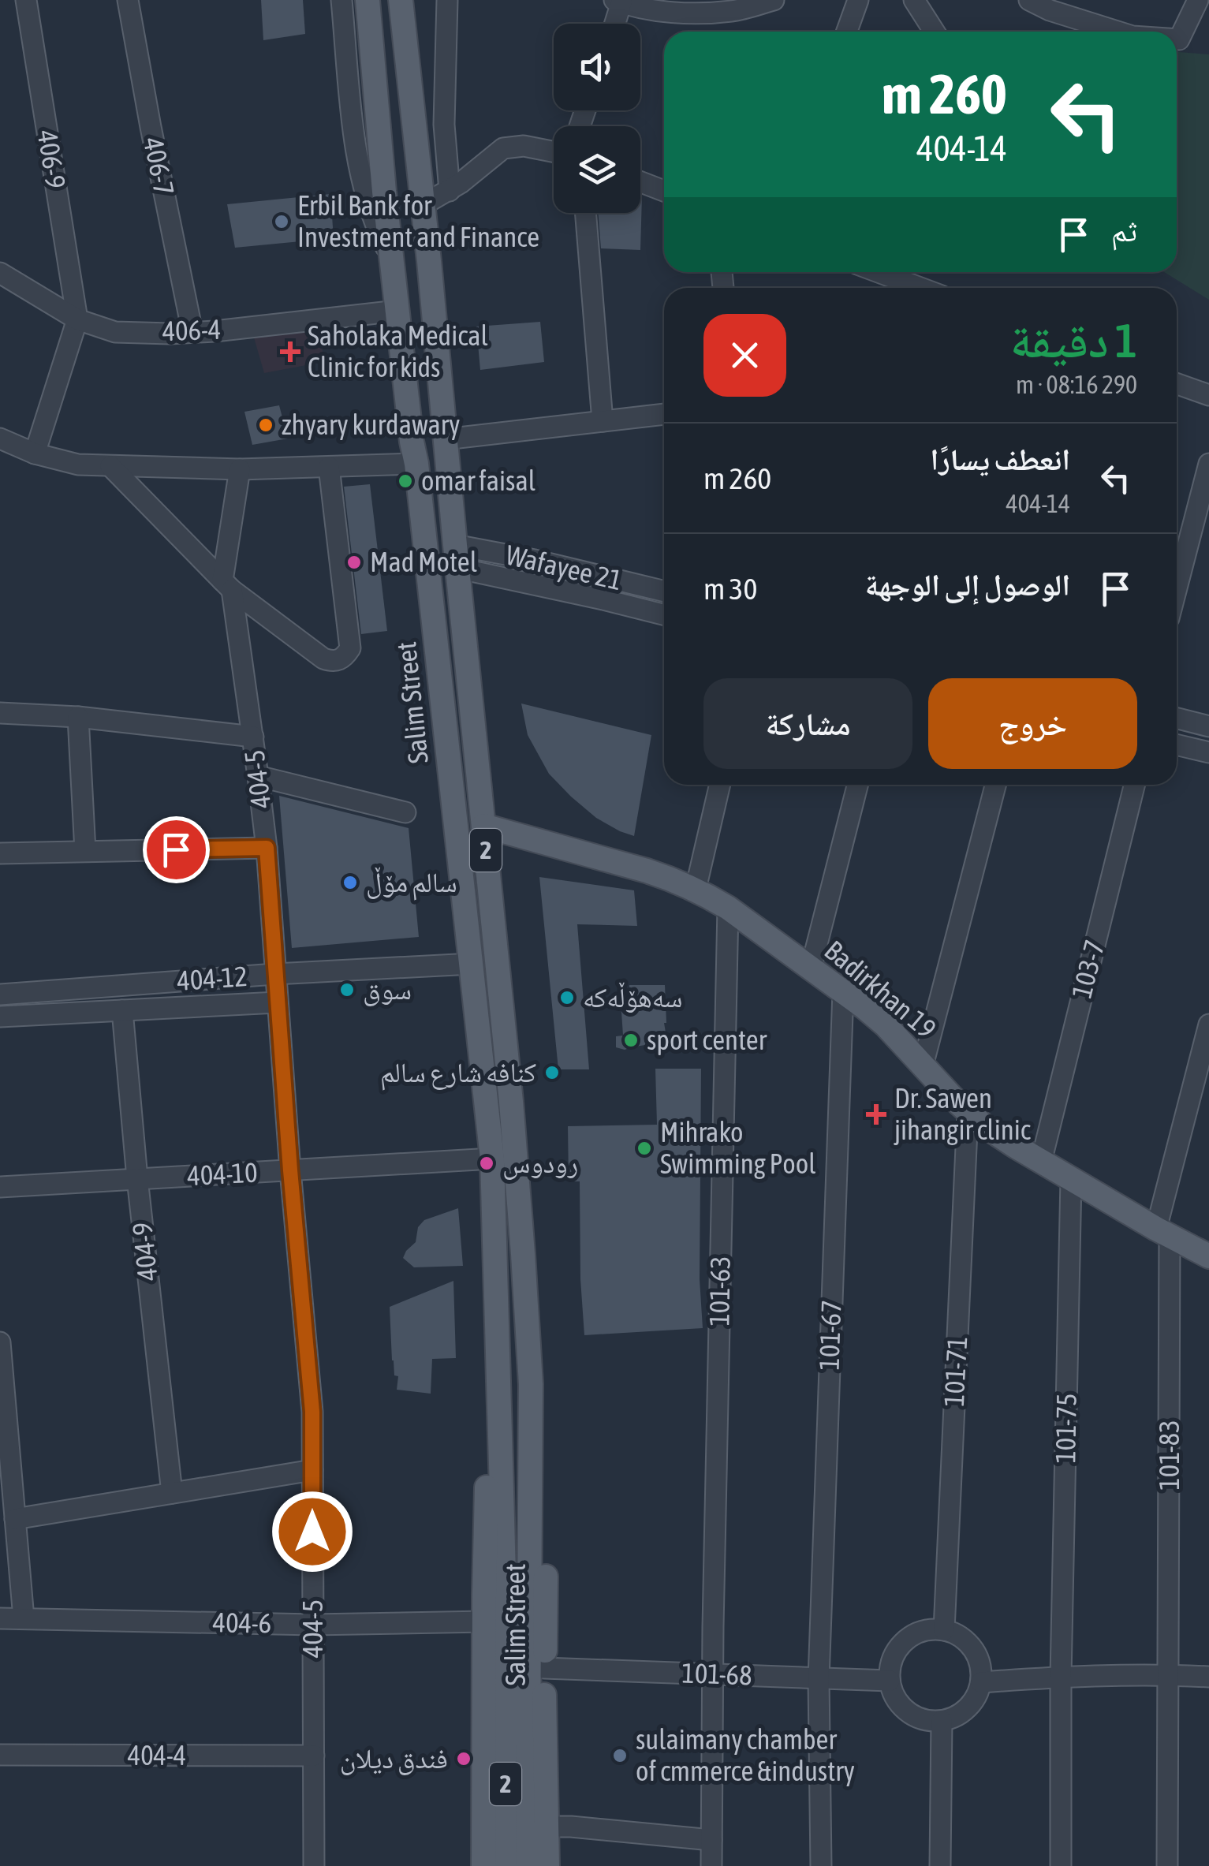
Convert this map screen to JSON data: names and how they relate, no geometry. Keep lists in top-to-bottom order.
{
  "streets": {
    "main road": ["Salim Street", "2", "Badirkhan 19"],
    "street": [
      "406-9",
      "406-7",
      "406-4",
      "Wafayee 21",
      "404-5",
      "103-7",
      "404-12",
      "404-10",
      "404-9",
      "101-63",
      "101-67",
      "101-71",
      "101-75",
      "101-83",
      "404-6",
      "101-68",
      "404-4"
    ]
  },
  "crossings": [
    ["406-9", "406-4"],
    ["406-7", "406-4"],
    ["406-4", "Salim Street"],
    ["Wafayee 21", "Salim Street"],
    ["Salim Street", "404-12"],
    ["Salim Street", "Badirkhan 19"],
    ["Salim Street", "404-10"],
    ["Salim Street", "404-6"],
    ["Salim Street", "101-68"],
    ["404-5", "404-12"],
    ["404-5", "404-10"],
    ["404-5", "404-6"],
    ["404-5", "404-4"],
    ["103-7", "Badirkhan 19"],
    ["Badirkhan 19", "101-63"],
    ["Badirkhan 19", "101-67"],
    ["Badirkhan 19", "101-71"],
    ["Badirkhan 19", "101-75"],
    ["Badirkhan 19", "101-83"],
    ["404-10", "404-9"],
    ["101-63", "101-68"],
    ["101-67", "101-68"],
    ["101-71", "101-68"]
  ],
  "places": {
    "other": [
      "Erbil Bank for Investment and Finance",
      "zhyary kurdawary",
      "omar faisal",
      "Mad Motel",
      "سالم مۆڵ",
      "سوق",
      "سەهۆڵەکە",
      "sport center",
      "كنافه شارع سالم",
      "Mihrako Swimming Pool",
      "رودوس",
      "sulaimany chamber of cmmerce &industry",
      "فندق ديلان"
    ],
    "health": ["Saholaka Medical Clinic for kids", "Dr. Sawen jihangir clinic"]
  },
  "page": {
    "turn": ["260 m", "404-14"],
    "then": "ثم",
    "heading": ["1 دقيقة", "290 m · 08:16"],
    "list": [
      {
        "name": "انعطف يسارًا",
        "note": "404-14",
        "value": "260 m"
      },
      {
        "name": "الوصول إلى الوجهة",
        "value": "30 m"
      }
    ],
    "buttons": ["خروج", "مشاركة"]
  }
}
